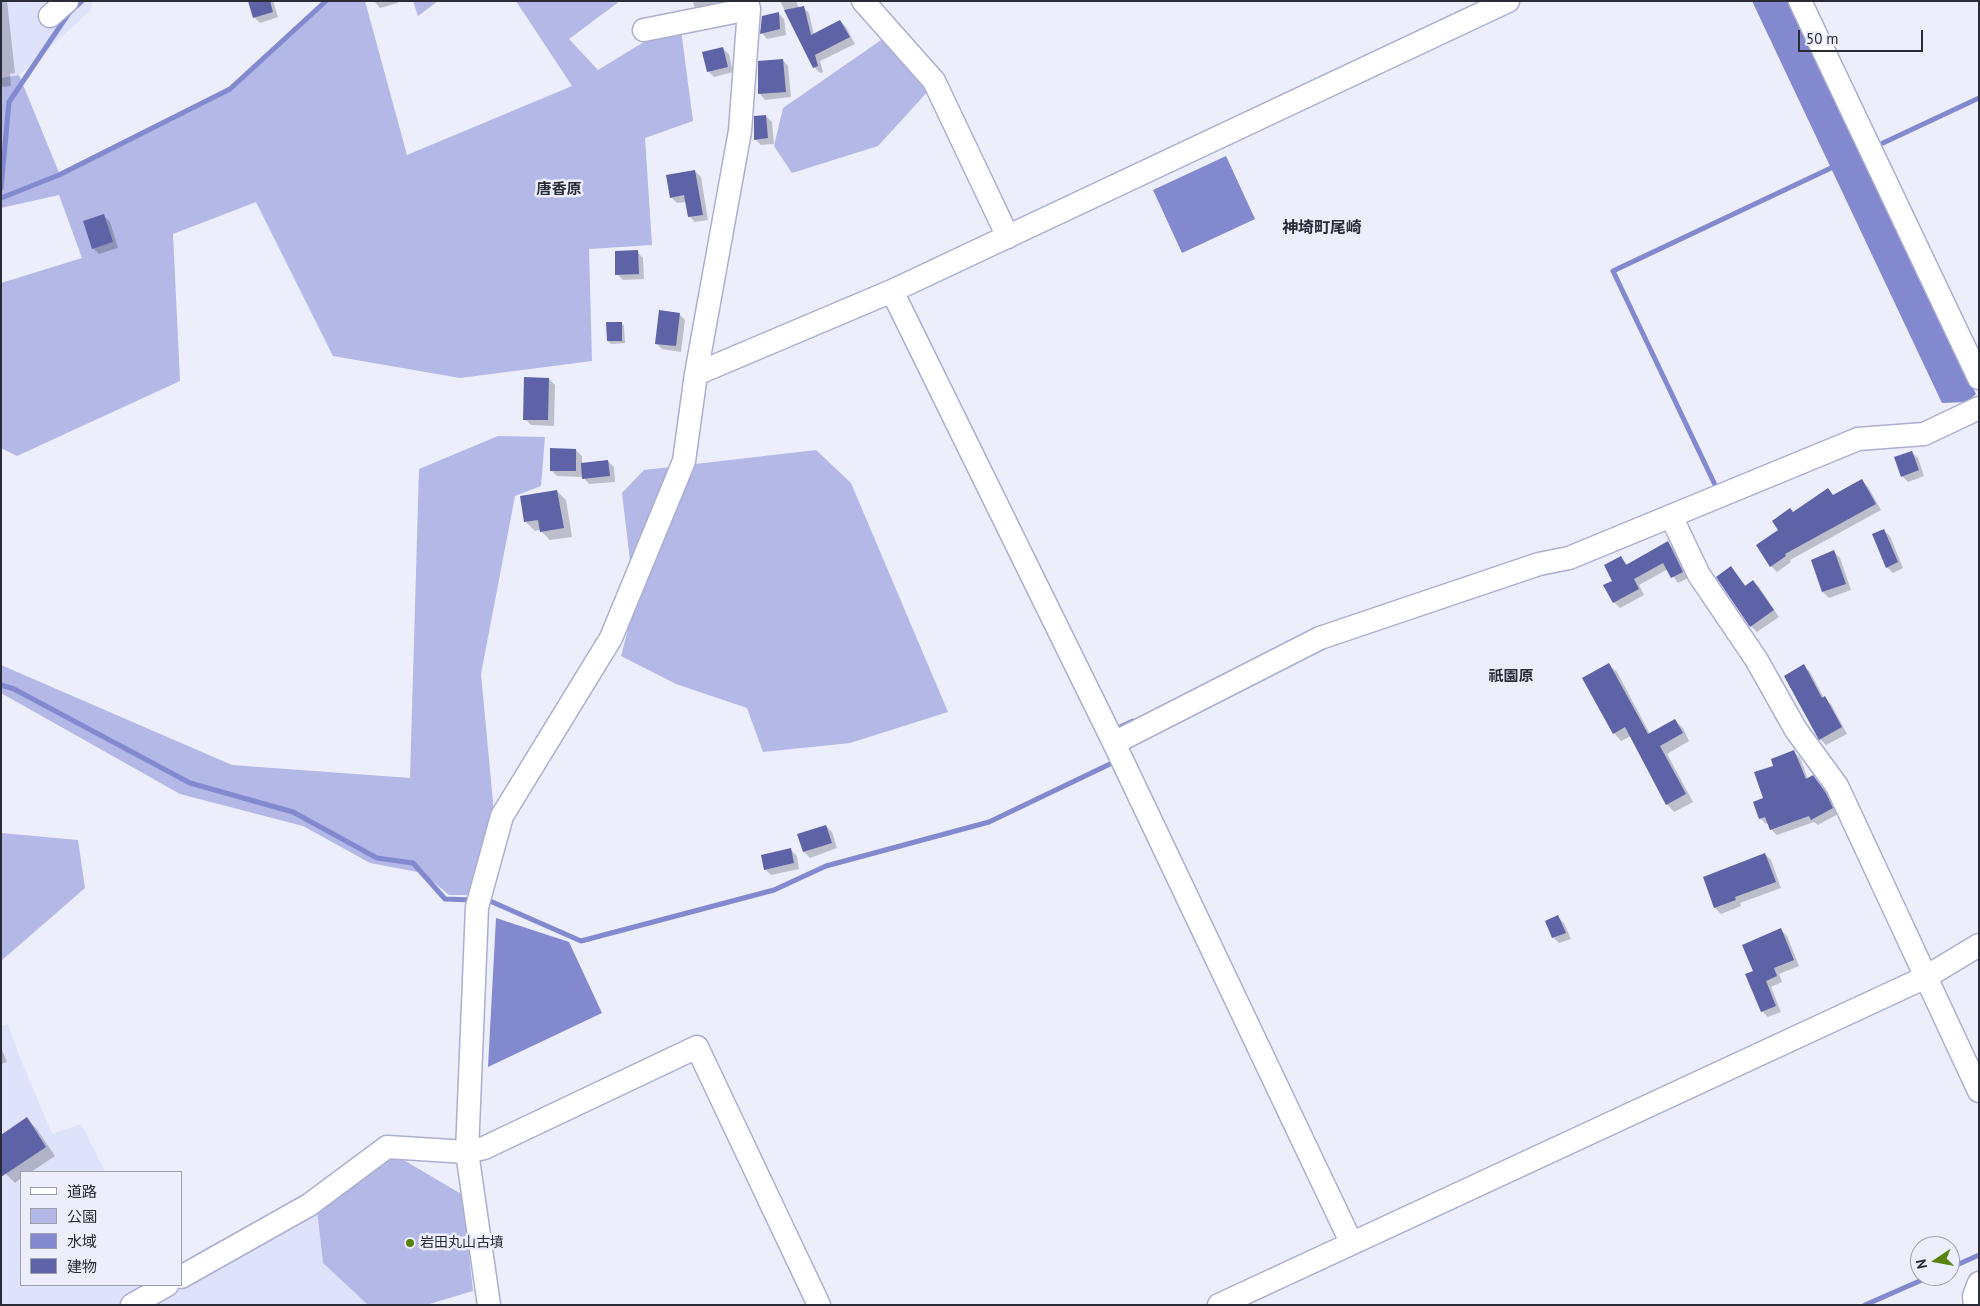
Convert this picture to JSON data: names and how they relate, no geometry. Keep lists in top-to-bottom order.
{
  "districts": ["唐香原", "神埼町尾崎", "祇園原"],
  "places": ["岩田丸山古墳"],
  "legend": [
    "道路",
    "公園",
    "水域",
    "建物"
  ],
  "scale_bar": "50 m",
  "north": "left"
}
